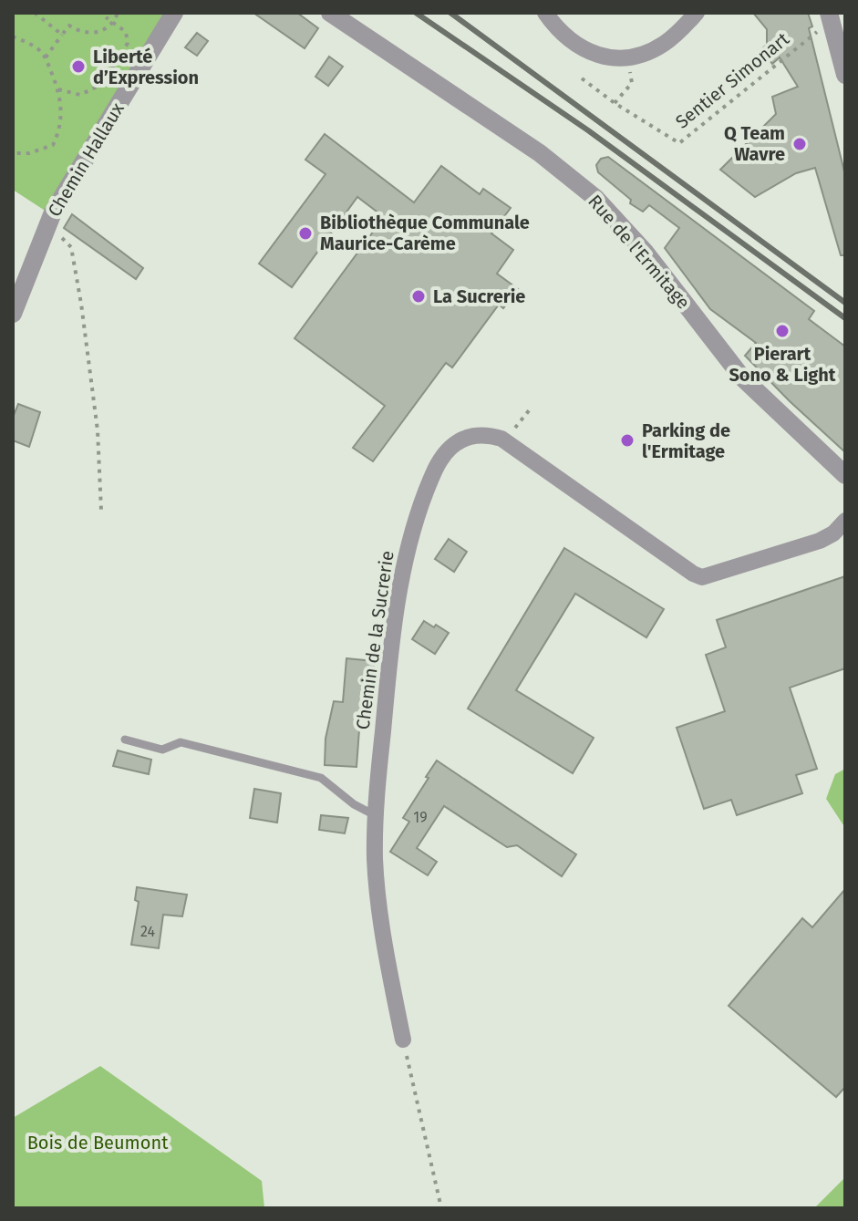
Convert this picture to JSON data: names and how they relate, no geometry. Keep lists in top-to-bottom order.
{
  "streets": {
    "street": ["Chemin Hallaux", "Rue de l'Ermitage", "Chemin de la Sucrerie"],
    "path": ["Sentier Simonart"]
  },
  "parks": ["Bois de Beumont"],
  "places": [
    "Liberté d’Expression",
    "Q Team Wavre",
    "Bibliothèque Communale Maurice-Carème",
    "La Sucrerie",
    "Pierart Sono & Light",
    "Parking de l'Ermitage"
  ],
  "house_numbers": ["19", "24"]
}
